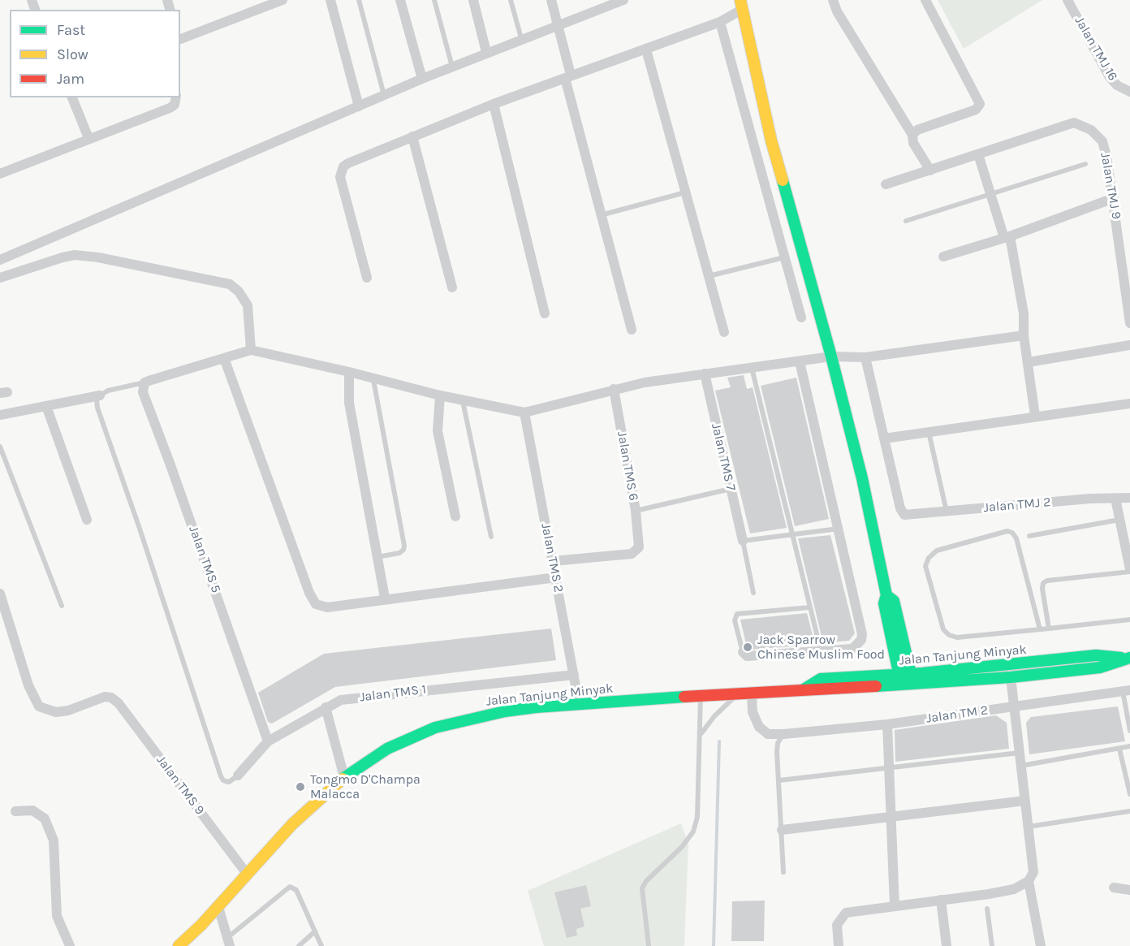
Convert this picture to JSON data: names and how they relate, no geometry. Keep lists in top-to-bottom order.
{
  "streets": {
    "main road": ["Jalan Tanjung Minyak"],
    "street": [
      "Jalan TMJ 16",
      "Jalan TMJ 9",
      "Jalan TMS 7",
      "Jalan TMS 6",
      "Jalan TMJ 2",
      "Jalan TMS 2",
      "Jalan TMS 5",
      "Jalan TMS 1",
      "Jalan TM 2",
      "Jalan TMS 9"
    ]
  },
  "crossings": [
    ["Jalan TMS 6", "Jalan TMS 2"],
    ["Jalan TMS 2", "Jalan Tanjung Minyak"],
    ["Jalan TMS 2", "Jalan TMS 1"],
    ["Jalan TMS 5", "Jalan TMS 1"],
    ["Jalan Tanjung Minyak", "Jalan TM 2"],
    ["Jalan Tanjung Minyak", "Jalan TMS 9"]
  ],
  "places": ["Jack Sparrow Chinese Muslim Food", "Tongmo D'Champa Malacca"],
  "legend": ["Fast", "Slow", "Jam"]
}
